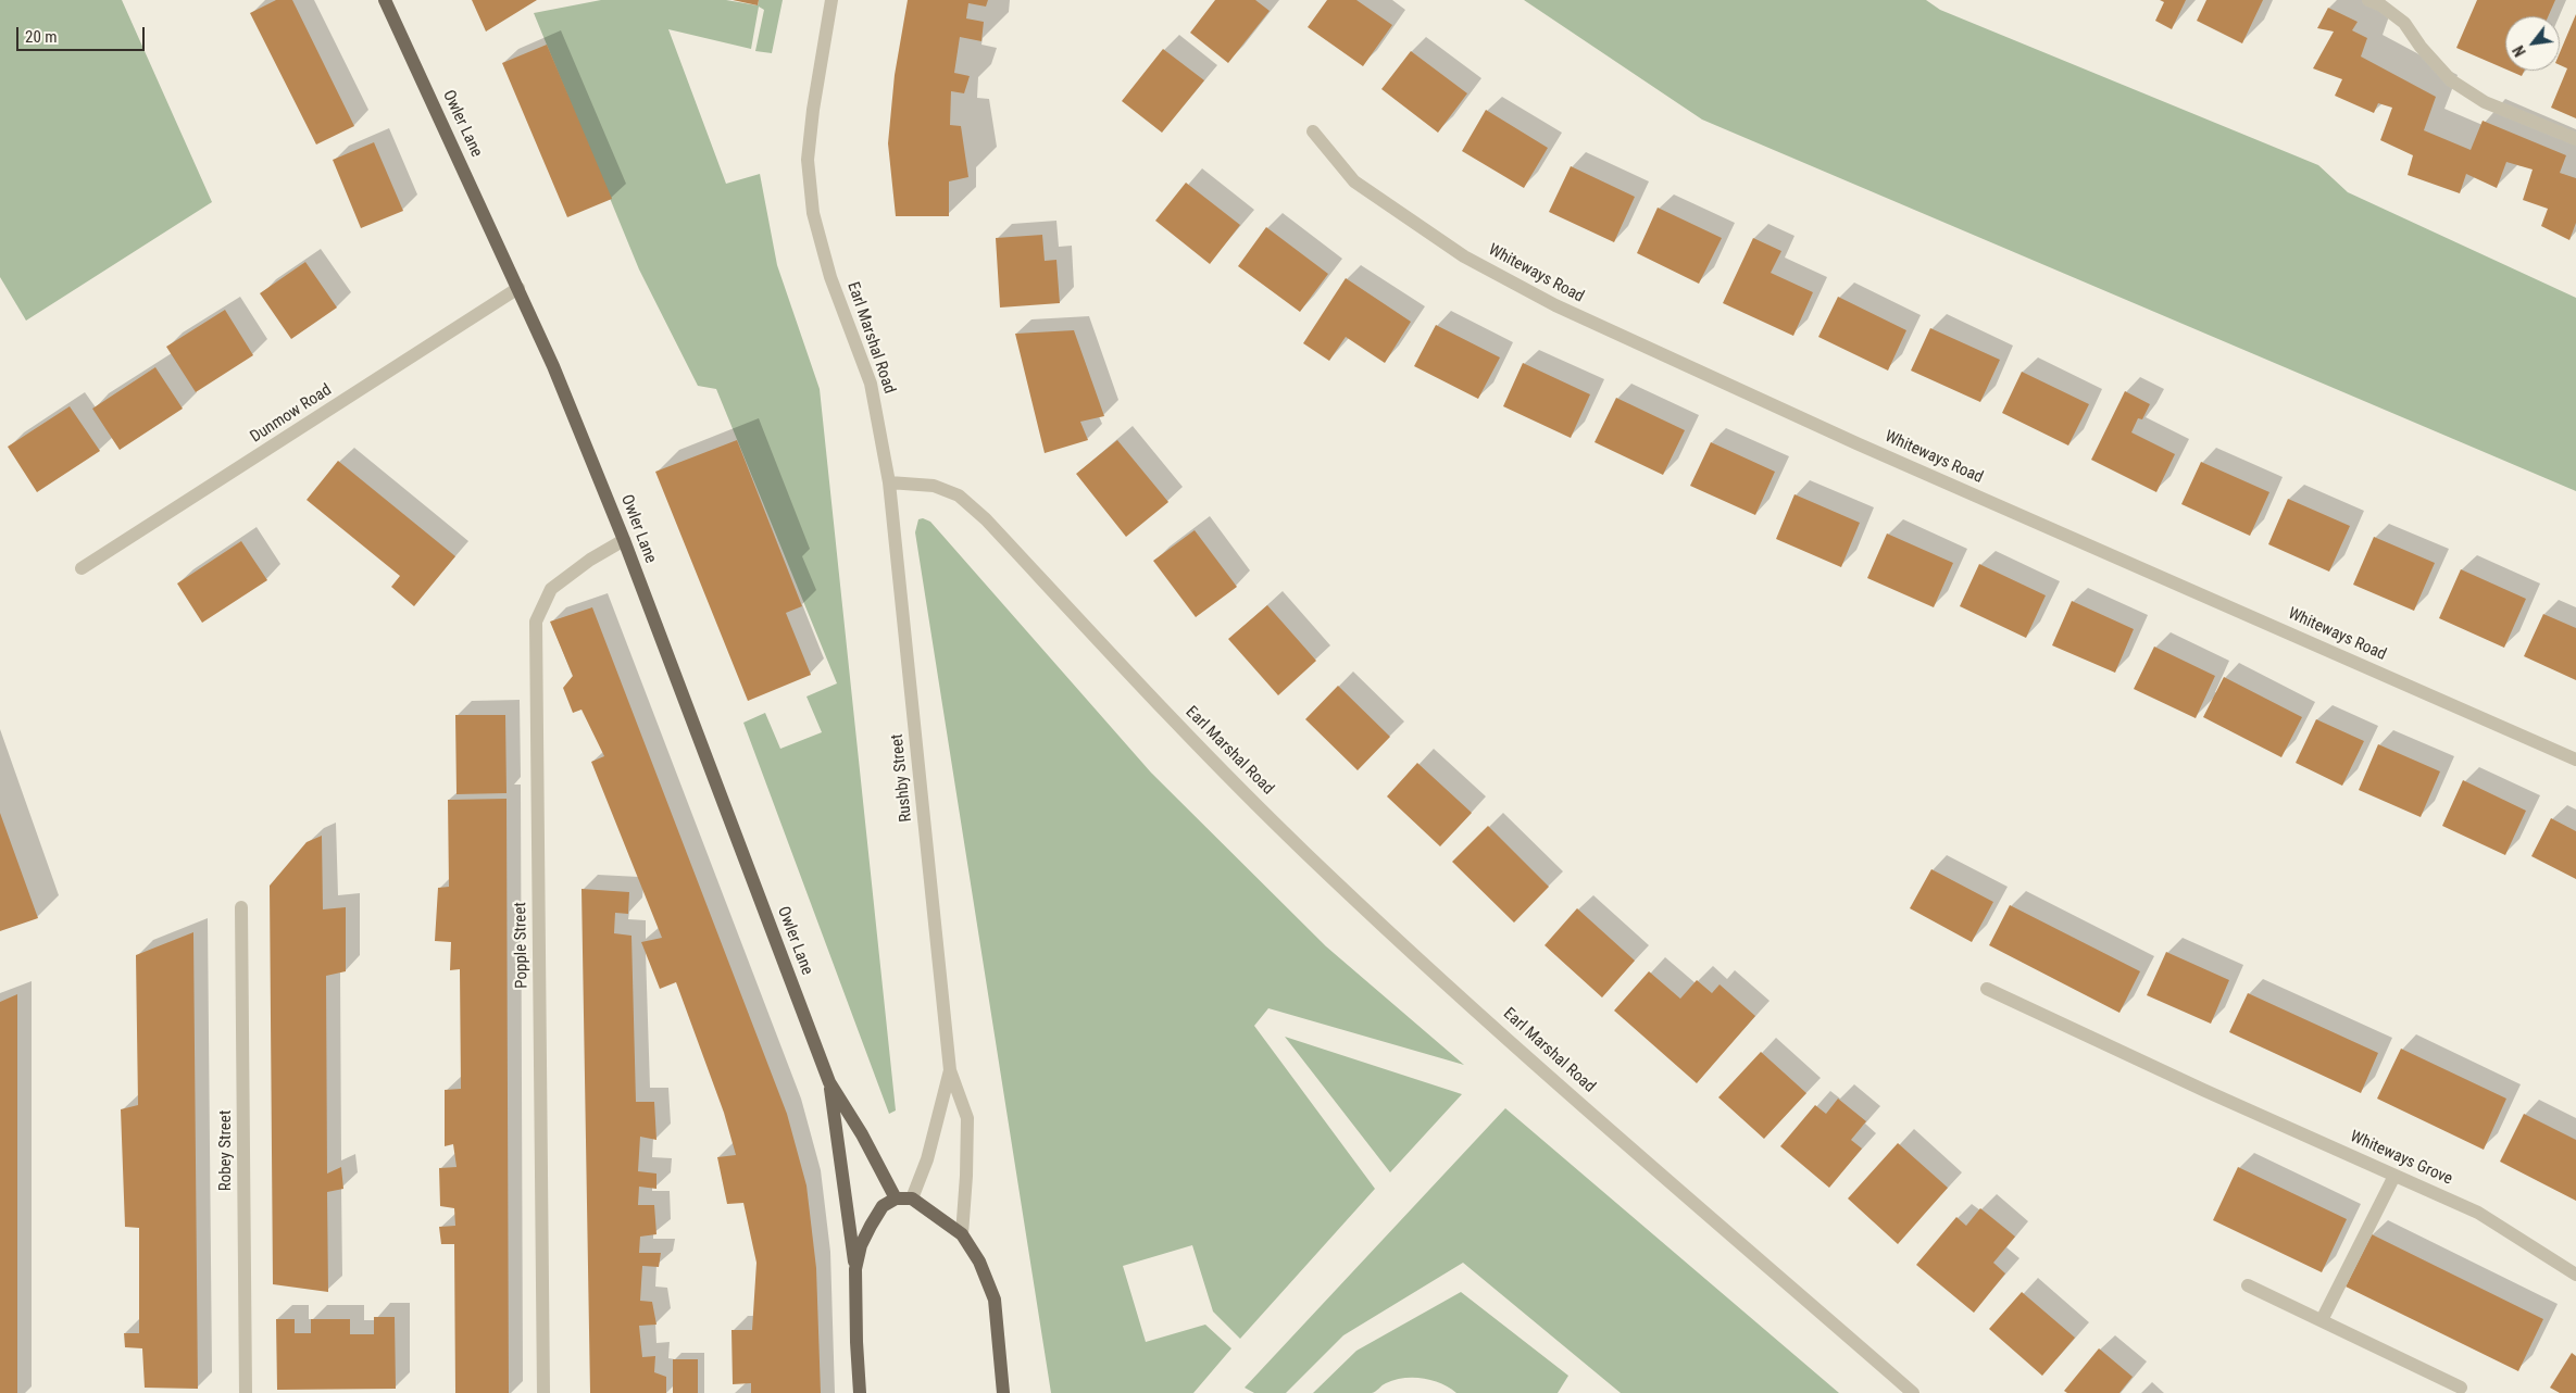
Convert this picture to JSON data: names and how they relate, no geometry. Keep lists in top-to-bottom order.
{
  "streets": {
    "main road": ["Owler Lane"],
    "street": [
      "Whiteways Road",
      "Earl Marshal Road",
      "Dunmow Road",
      "Rushby Street",
      "Popple Street",
      "Robey Street",
      "Whiteways Grove"
    ]
  },
  "crossings": [
    ["Owler Lane", "Dunmow Road"],
    ["Owler Lane", "Popple Street"],
    ["Earl Marshal Road", "Rushby Street"]
  ],
  "scale_bar": "20 m",
  "north": "bottom left"
}
